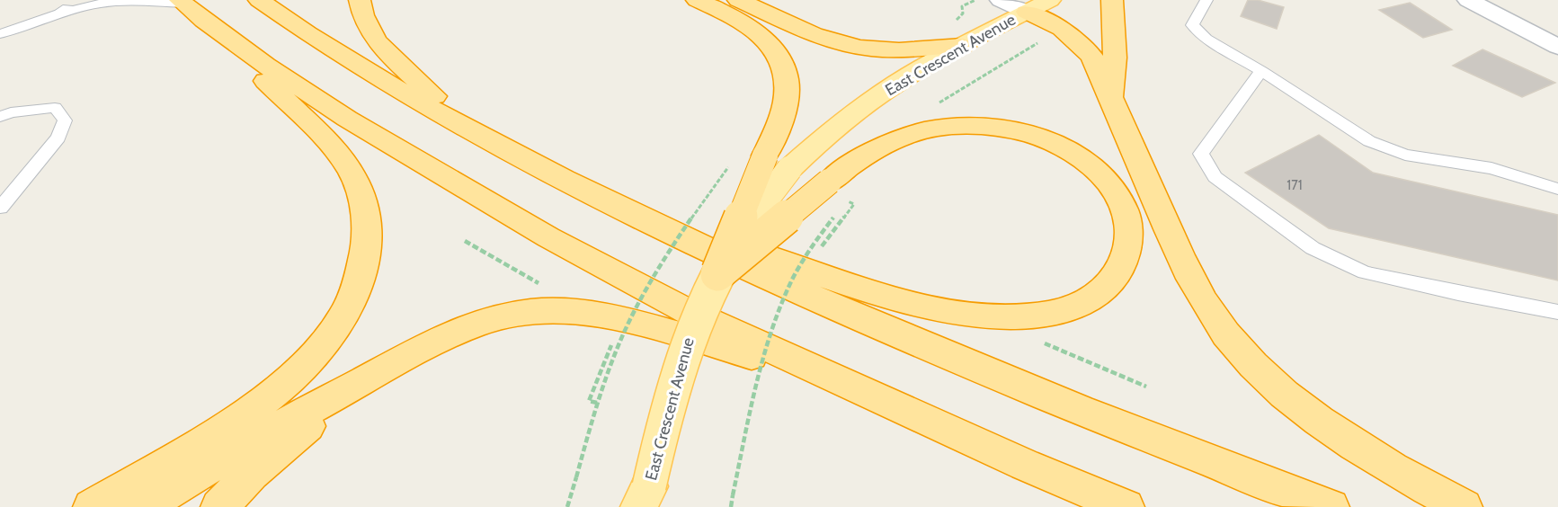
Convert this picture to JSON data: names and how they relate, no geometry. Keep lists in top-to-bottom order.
{
  "streets": {
    "main road": ["East Crescent Avenue"]
  },
  "house_numbers": ["171"]
}
